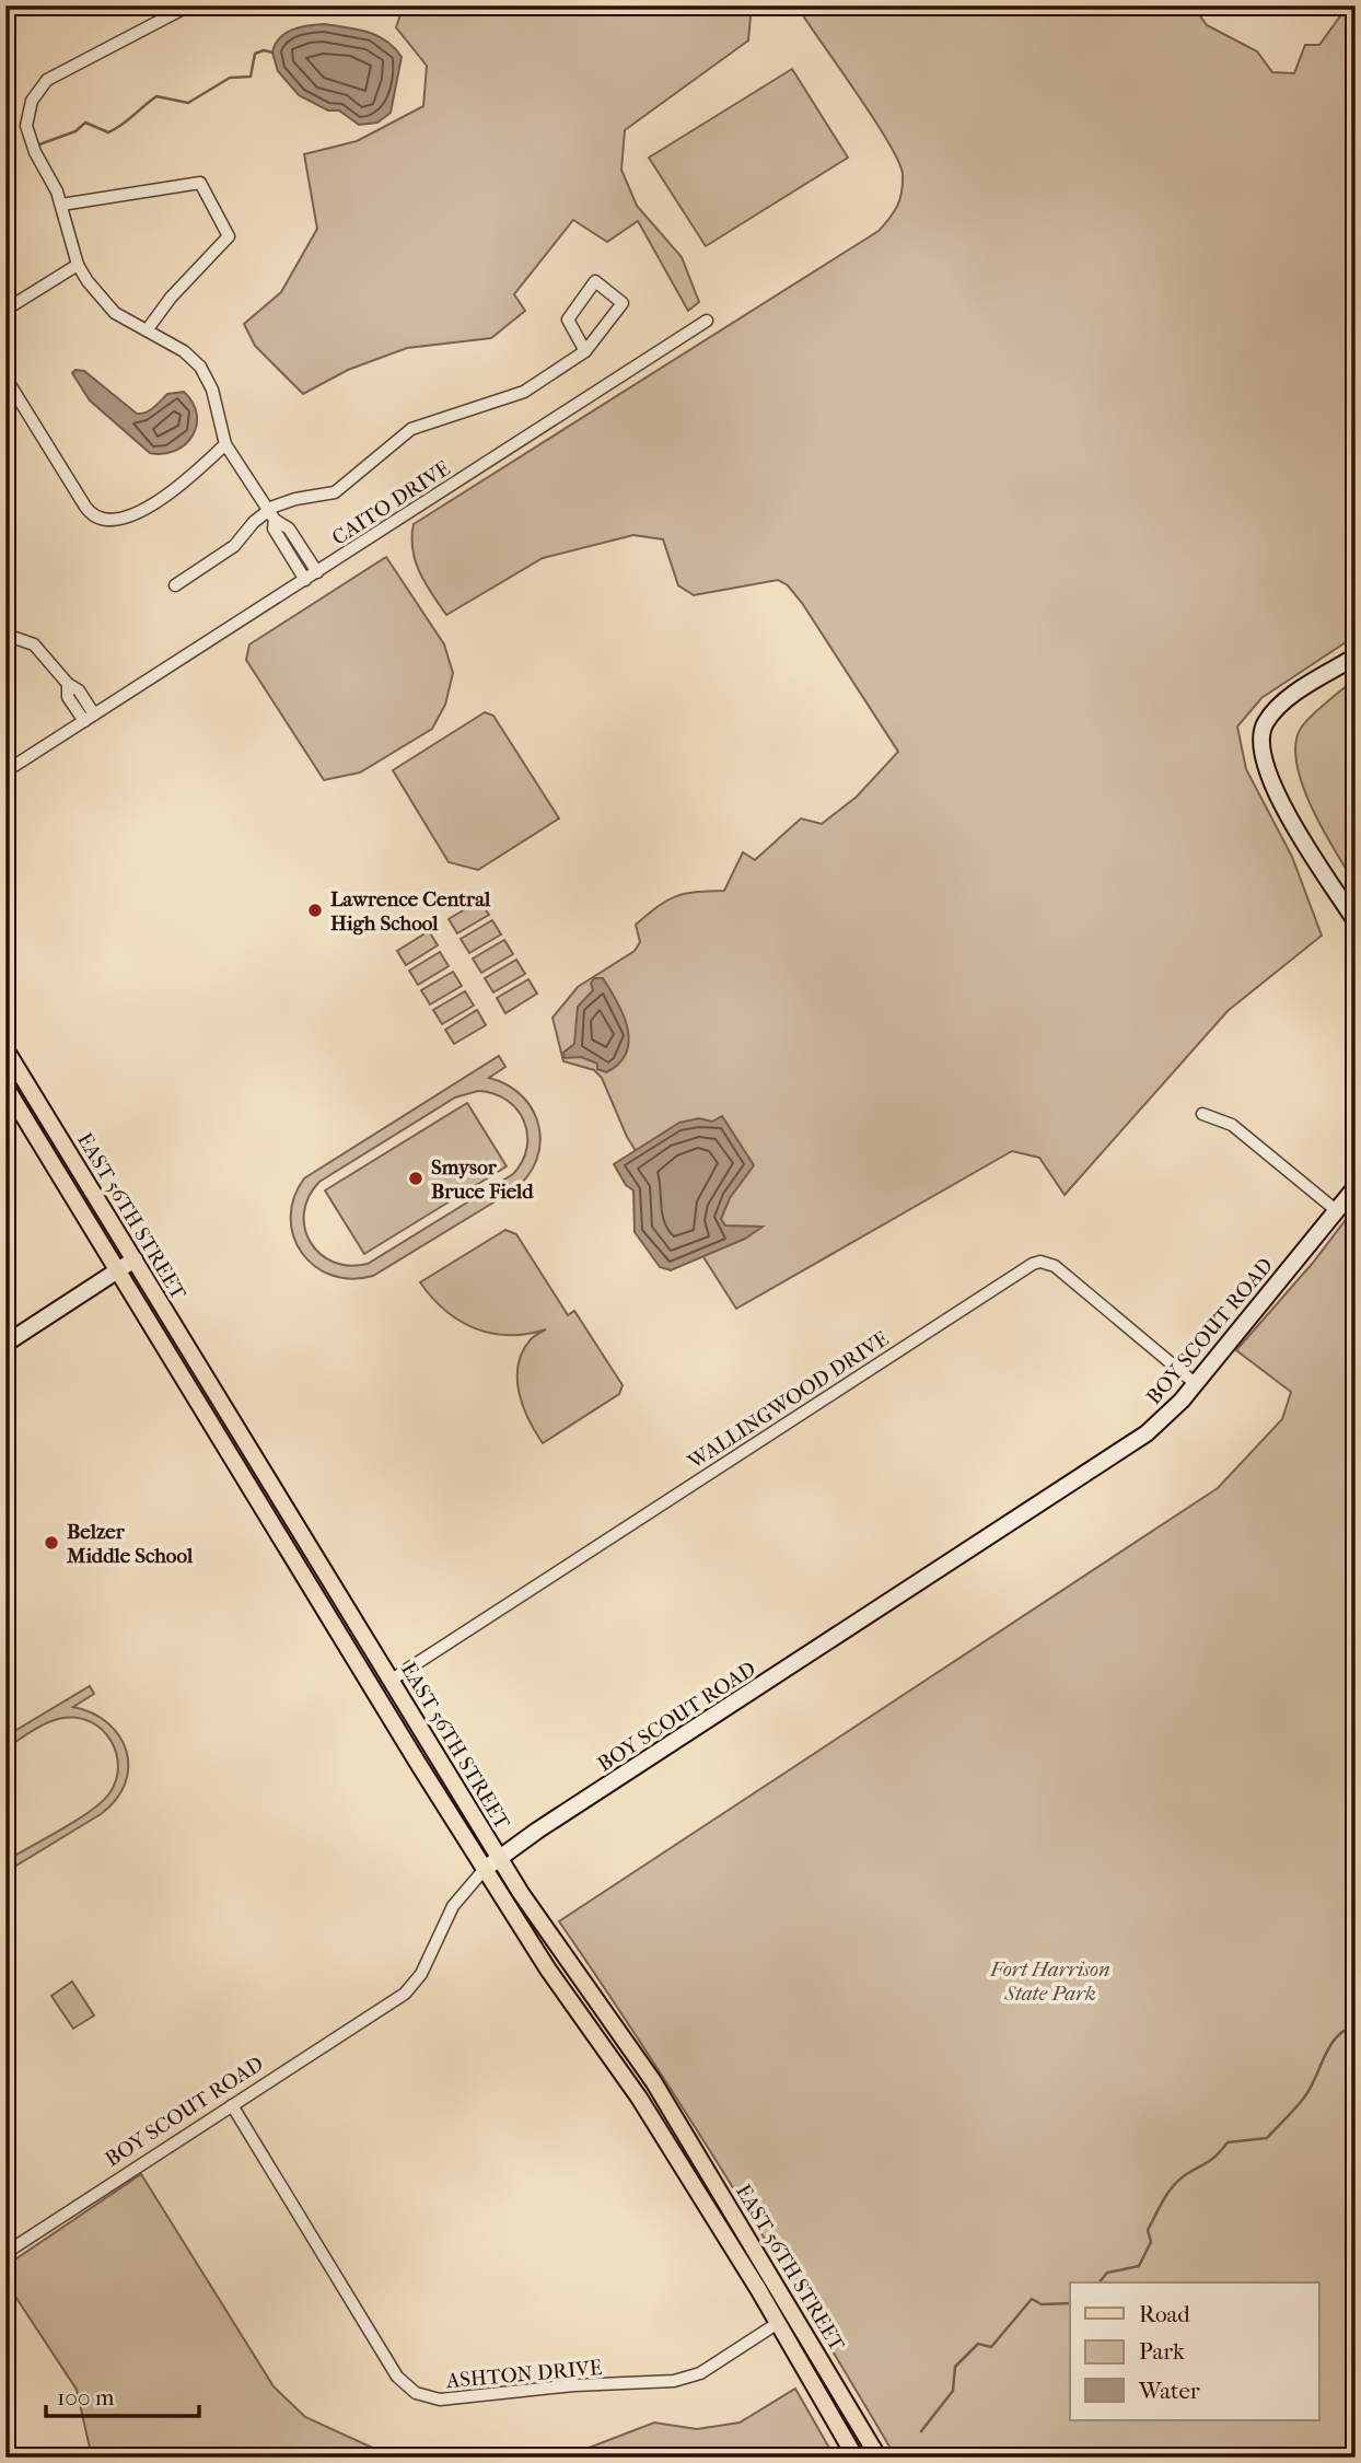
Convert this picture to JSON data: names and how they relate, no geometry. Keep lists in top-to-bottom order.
{
  "streets": {
    "main road": ["EAST 56TH STREET"],
    "street": [
      "CAITO DRIVE",
      "BOY SCOUT ROAD",
      "WALLINGWOOD DRIVE",
      "ASHTON DRIVE"
    ]
  },
  "crossings": [
    ["EAST 56TH STREET", "BOY SCOUT ROAD"],
    ["EAST 56TH STREET", "WALLINGWOOD DRIVE"],
    ["EAST 56TH STREET", "ASHTON DRIVE"],
    ["BOY SCOUT ROAD", "WALLINGWOOD DRIVE"],
    ["BOY SCOUT ROAD", "ASHTON DRIVE"]
  ],
  "parks": ["Fort Harrison State Park"],
  "places": ["Lawrence Central High School", "Smysor Bruce Field", "Belzer Middle School"],
  "legend": ["Road", "Park", "Water"],
  "scale_bar": "100 m"
}
